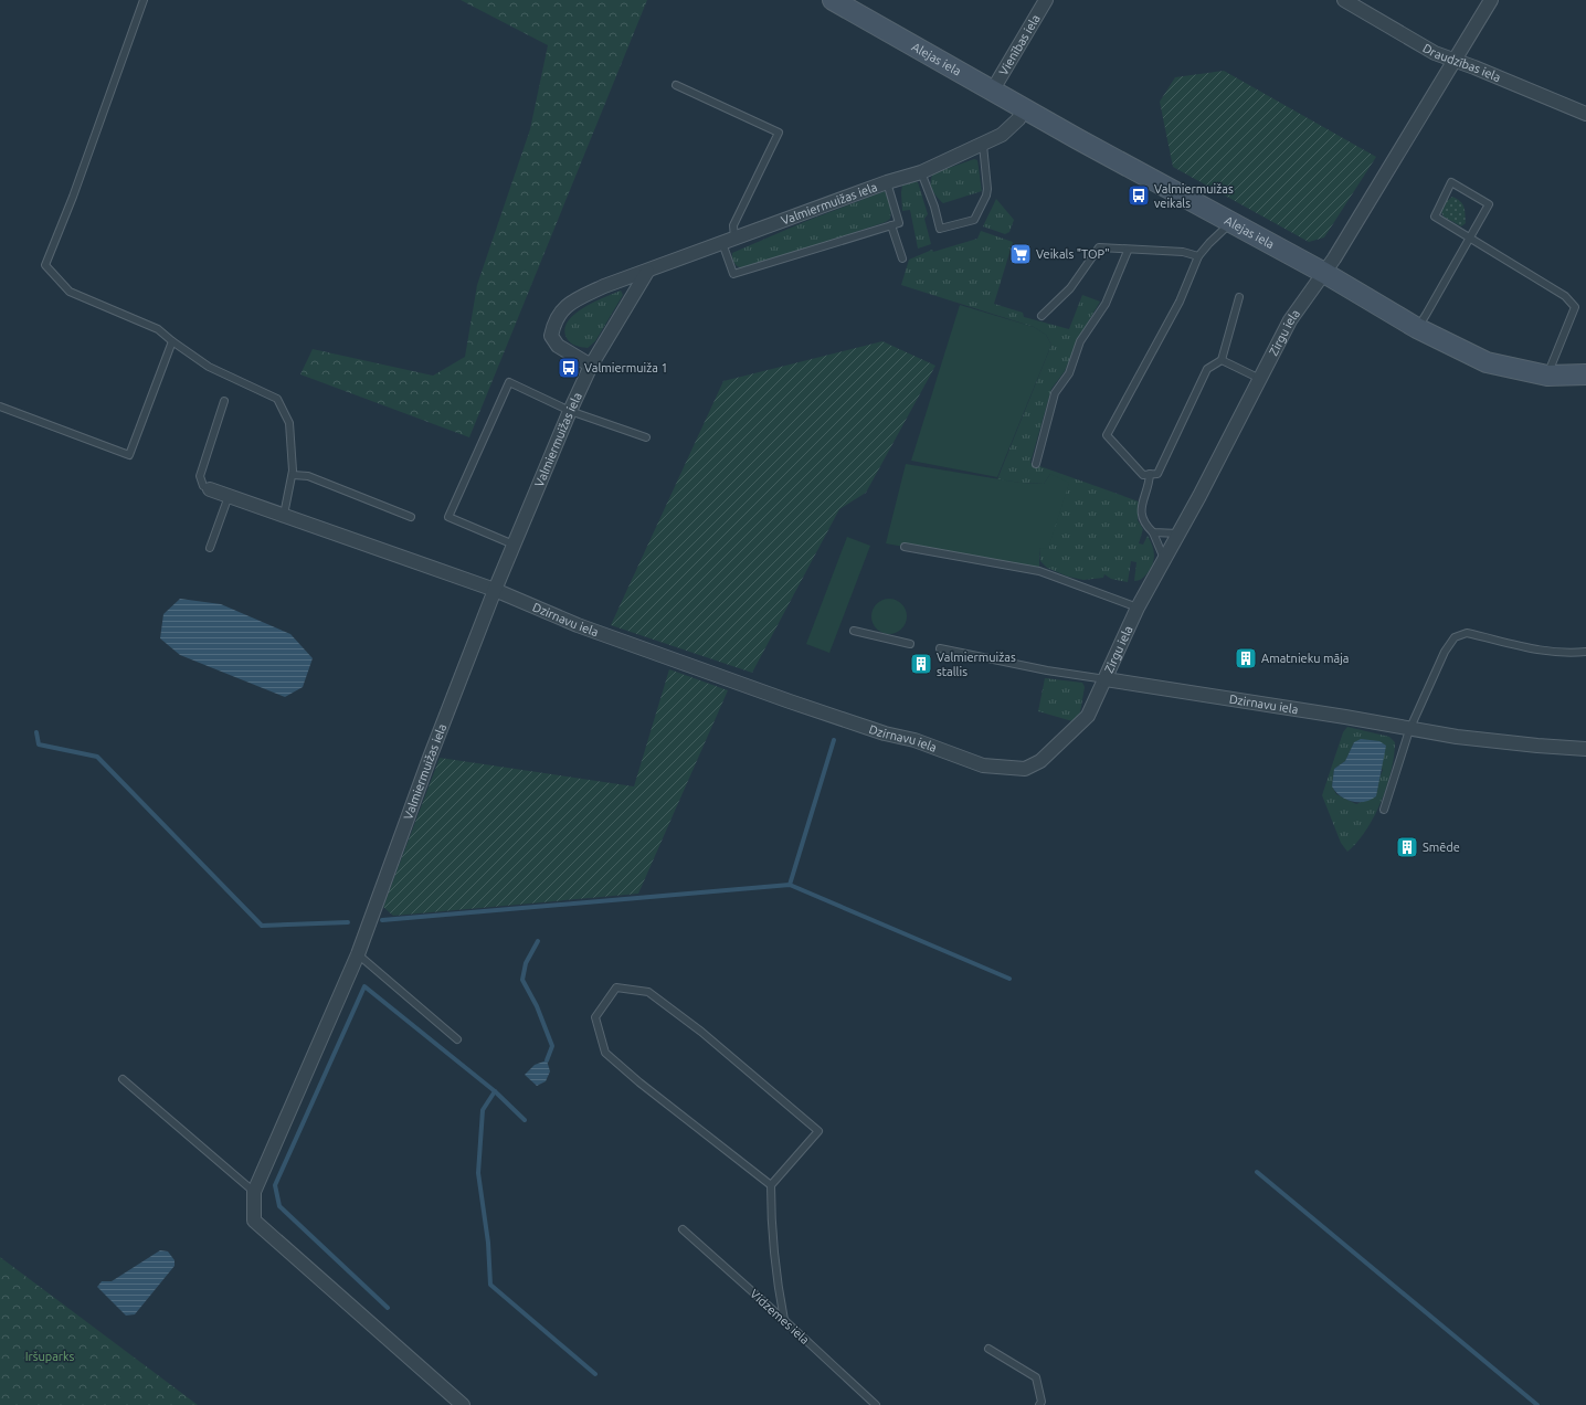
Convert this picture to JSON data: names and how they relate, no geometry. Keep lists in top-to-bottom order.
{
  "streets": {
    "main road": ["Alejas iela"],
    "street": [
      "Vienības iela",
      "Draudzības iela",
      "Valmiermuižas iela",
      "Zirgu iela",
      "Dzirnavu iela"
    ],
    "lane": ["Vidzemes iela"]
  },
  "crossings": [
    ["Vienības iela", "Alejas iela"],
    ["Alejas iela", "Valmiermuižas iela"],
    ["Alejas iela", "Zirgu iela"],
    ["Draudzības iela", "Zirgu iela"],
    ["Valmiermuižas iela", "Dzirnavu iela"],
    ["Zirgu iela", "Dzirnavu iela"]
  ],
  "parks": ["Iršuparks"],
  "places": {
    "bus stop": ["Valmiermuižas veikals", "Valmiermuiža 1"],
    "supermarket": ["Veikals \"TOP\""],
    "building": ["Amatnieku māja", "Valmiermuižas stallis", "Smēde"]
  }
}
